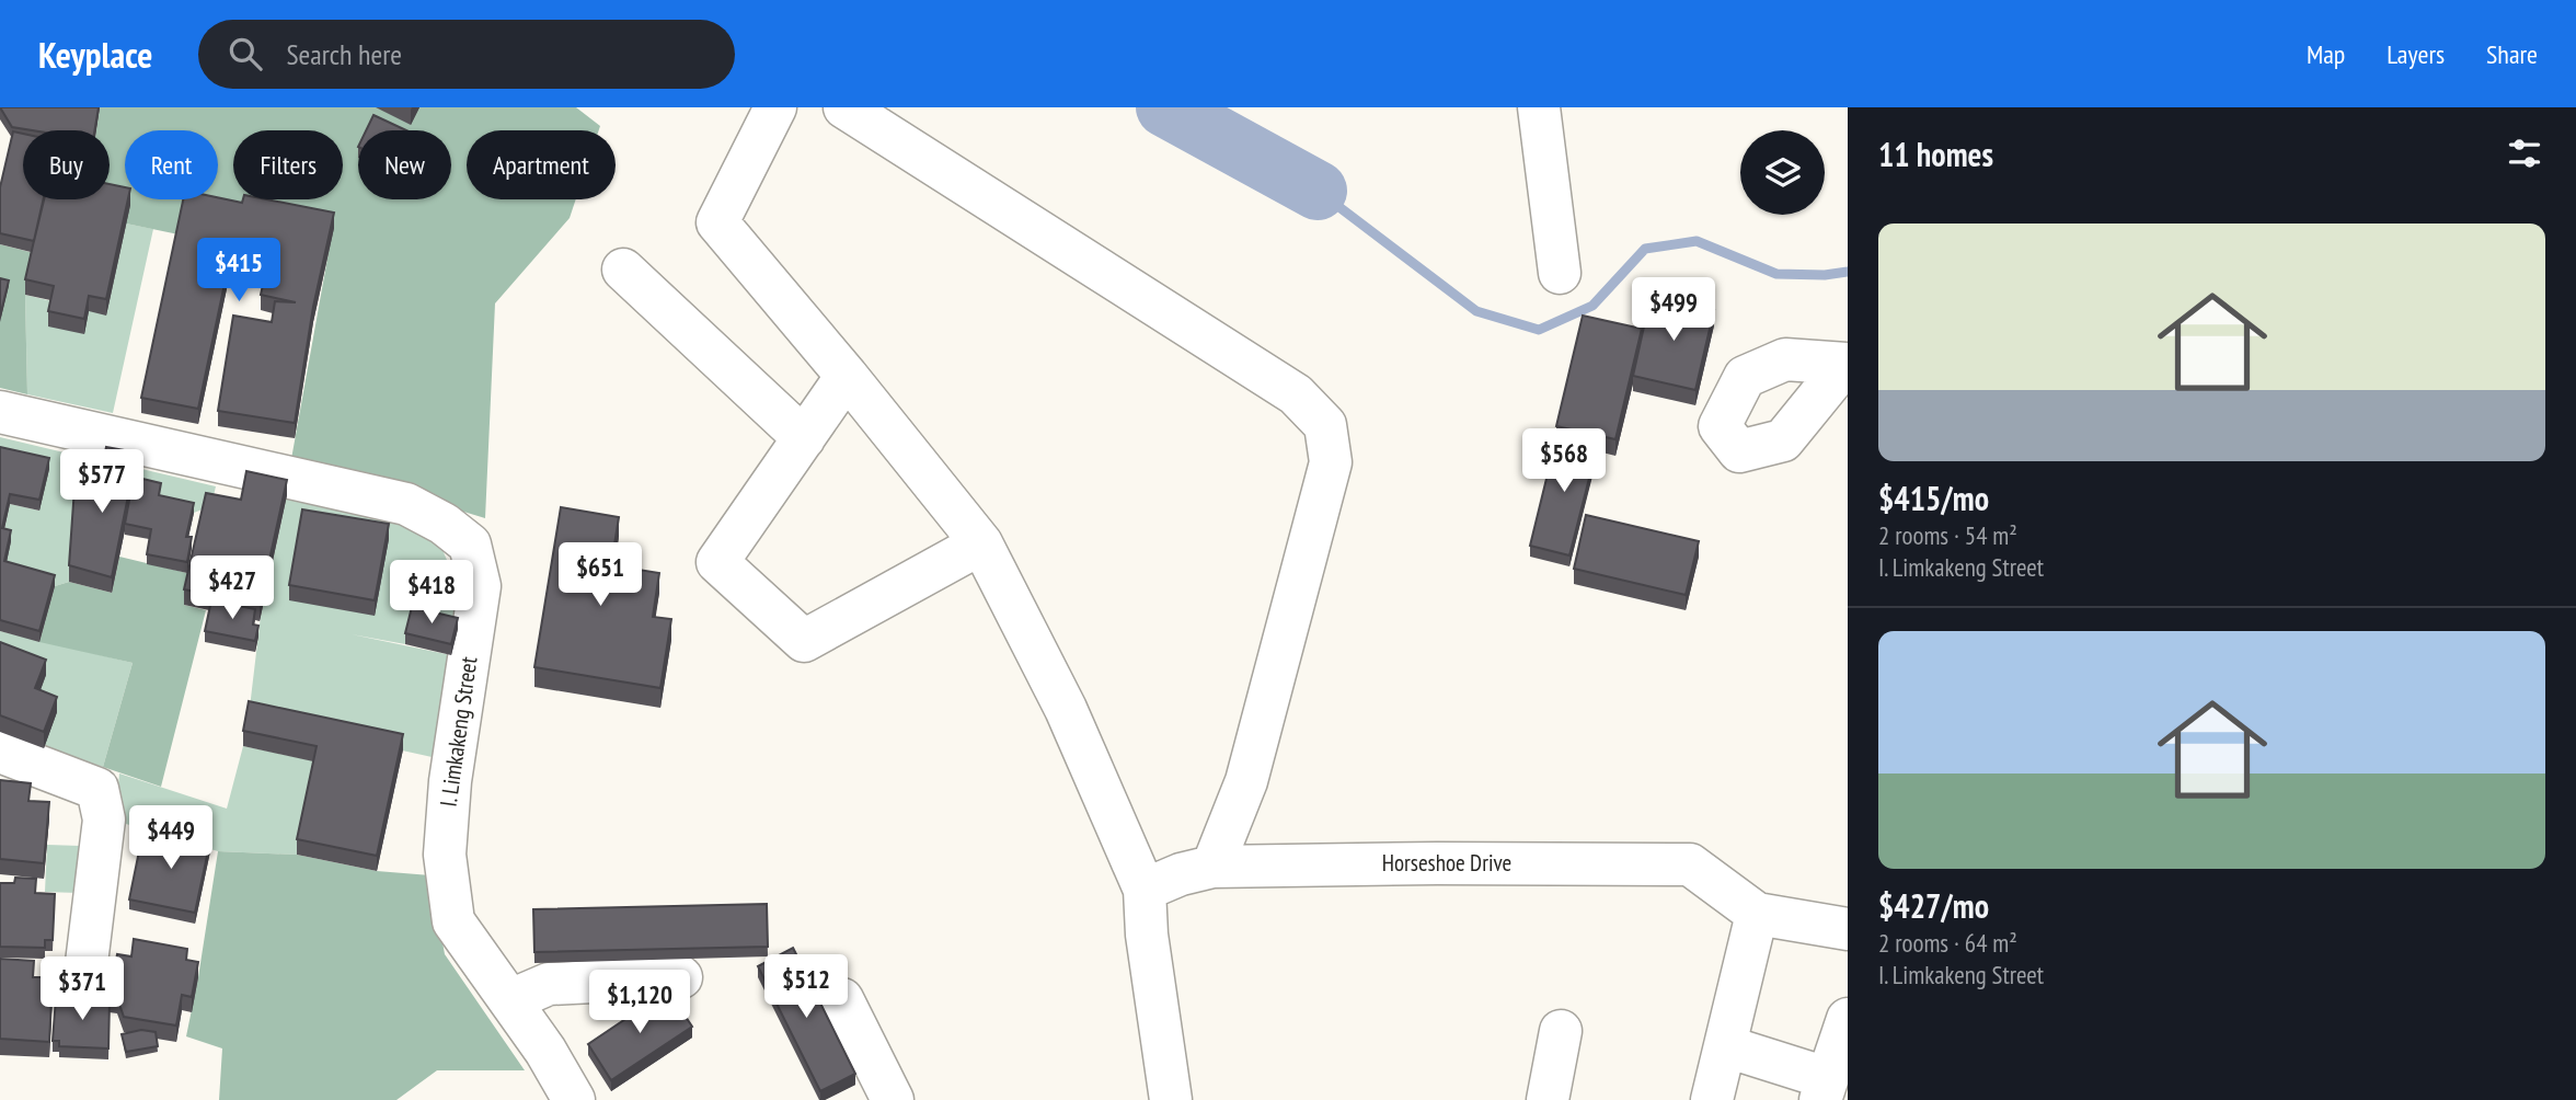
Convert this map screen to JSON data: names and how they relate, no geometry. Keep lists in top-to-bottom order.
{
  "streets": {
    "street": ["I. Limkakeng Street", "Horseshoe Drive"]
  },
  "page": {
    "header": "Keyplace",
    "search": "Search here",
    "nav": ["Map", "Layers", "Share"],
    "heading": "11 homes",
    "chip": [
      "Buy",
      "Rent",
      "Filters",
      "New",
      "Apartment"
    ],
    "list": [
      {
        "name": "$415/mo",
        "note": "2 rooms · 54 m² · I. Limkakeng Street"
      },
      {
        "name": "$427/mo",
        "note": "2 rooms · 64 m² · I. Limkakeng Street"
      }
    ],
    "price": [
      "$415",
      "$499",
      "$568",
      "$577",
      "$651",
      "$427",
      "$418",
      "$449",
      "$512",
      "$371",
      "$1,120"
    ]
  }
}
